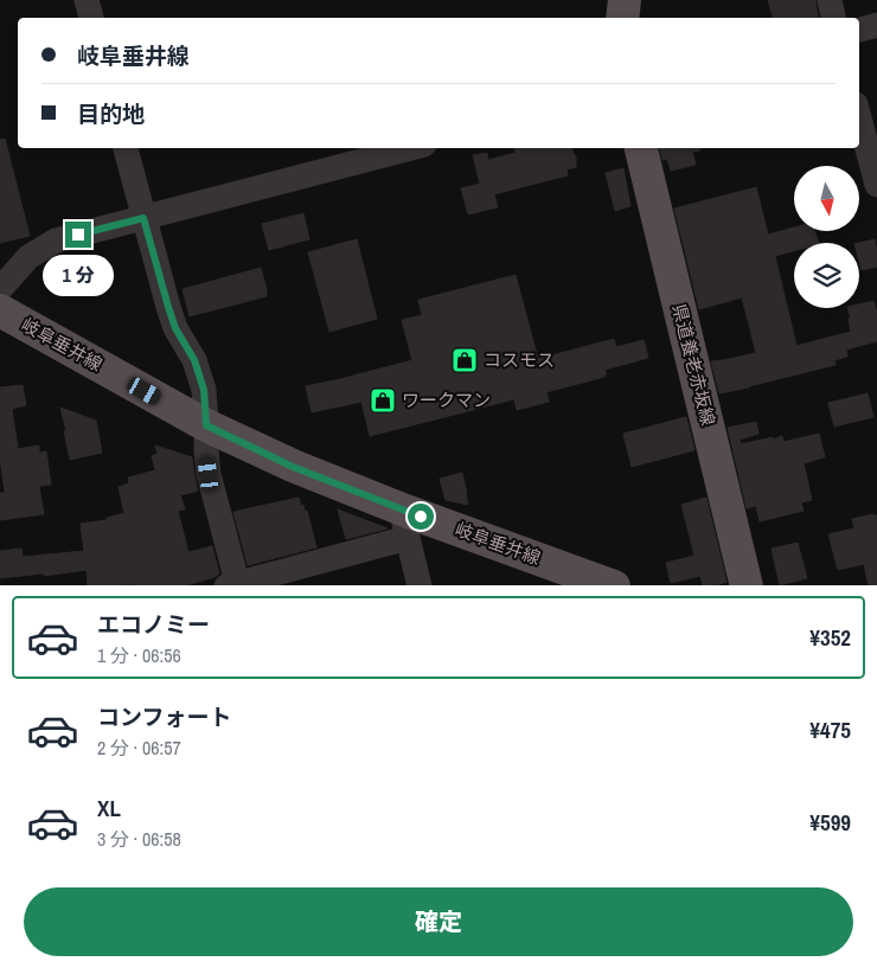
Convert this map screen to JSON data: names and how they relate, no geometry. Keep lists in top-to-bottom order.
{
  "streets": {
    "main road": ["岐阜垂井線", "県道養老赤坂線"]
  },
  "places": {
    "shop": ["コスモス", "ワークマン"]
  },
  "north": "bottom",
  "page": {
    "banner": ["岐阜垂井線", "目的地"],
    "bubble": "1 分",
    "list": [
      {
        "name": "エコノミー",
        "note": "1 分 · 06:56",
        "value": "¥352"
      },
      {
        "name": "コンフォート",
        "note": "2 分 · 06:57",
        "value": "¥475"
      },
      {
        "name": "XL",
        "note": "3 分 · 06:58",
        "value": "¥599"
      }
    ],
    "buttons": "確定"
  }
}
